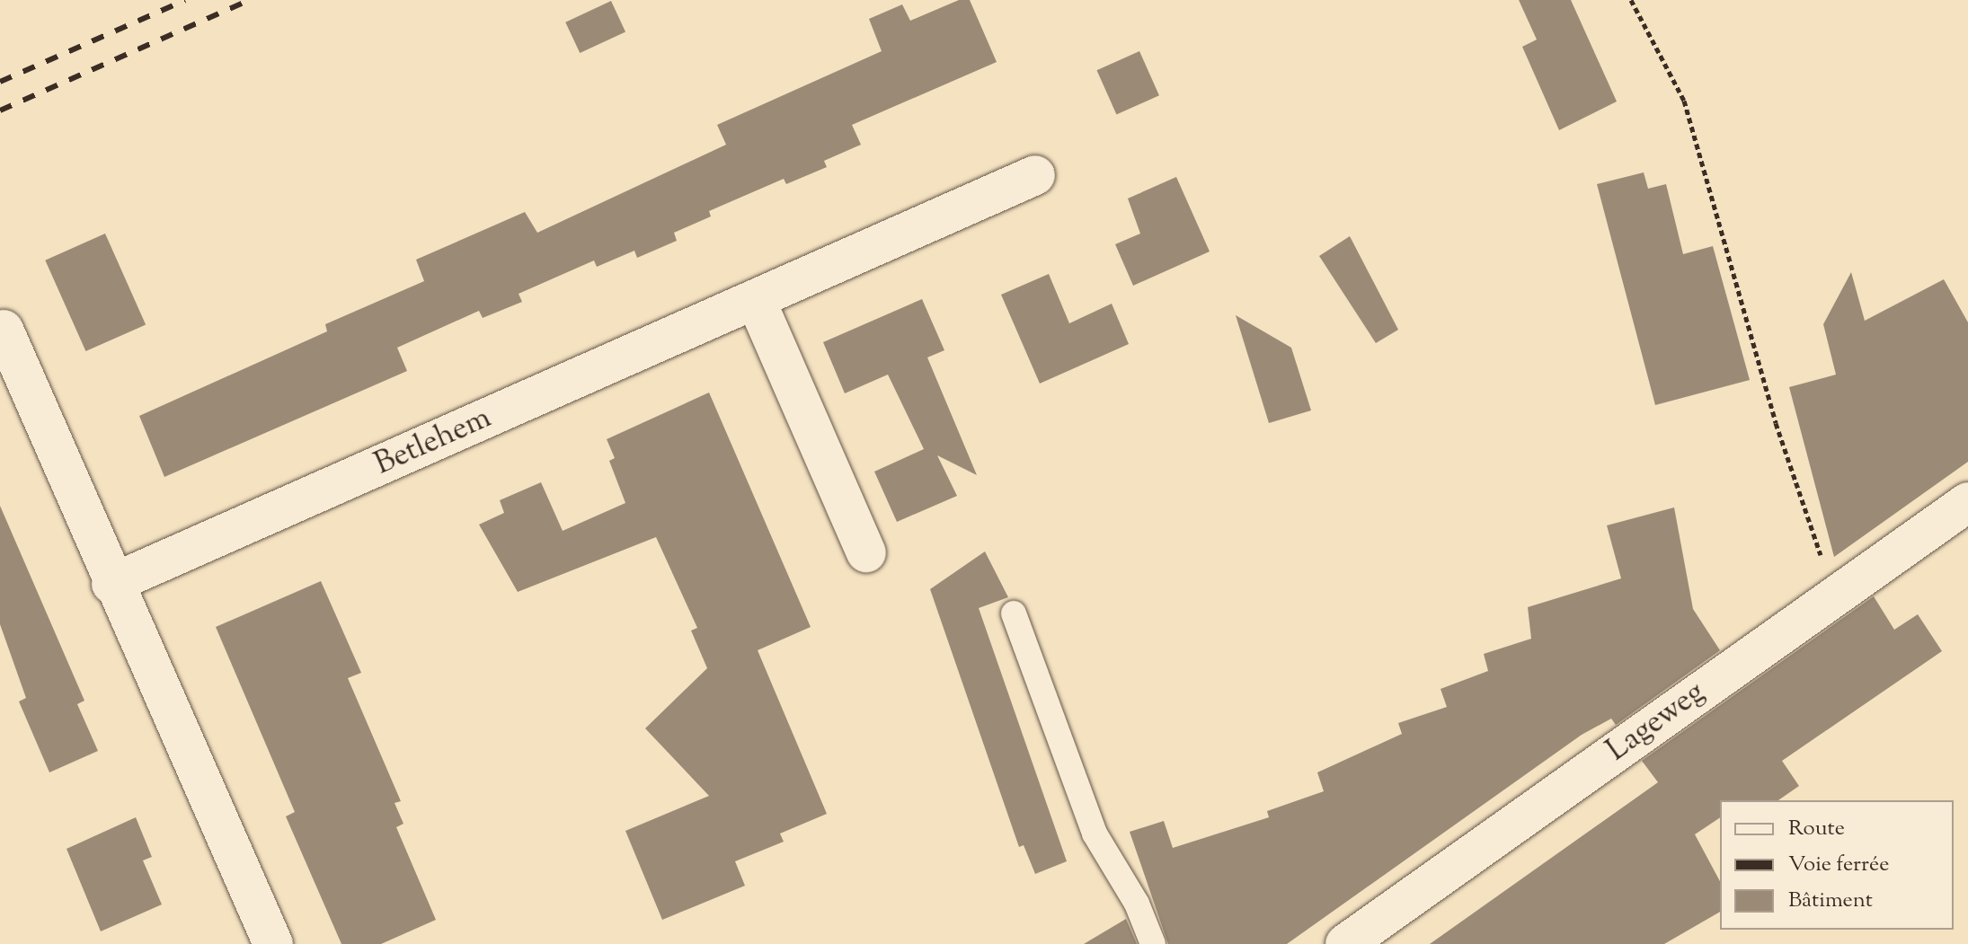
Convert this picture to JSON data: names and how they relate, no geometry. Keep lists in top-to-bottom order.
{
  "streets": {
    "street": ["Betlehem", "Lageweg"]
  },
  "legend": ["Route", "Voie ferrée", "Bâtiment"]
}
